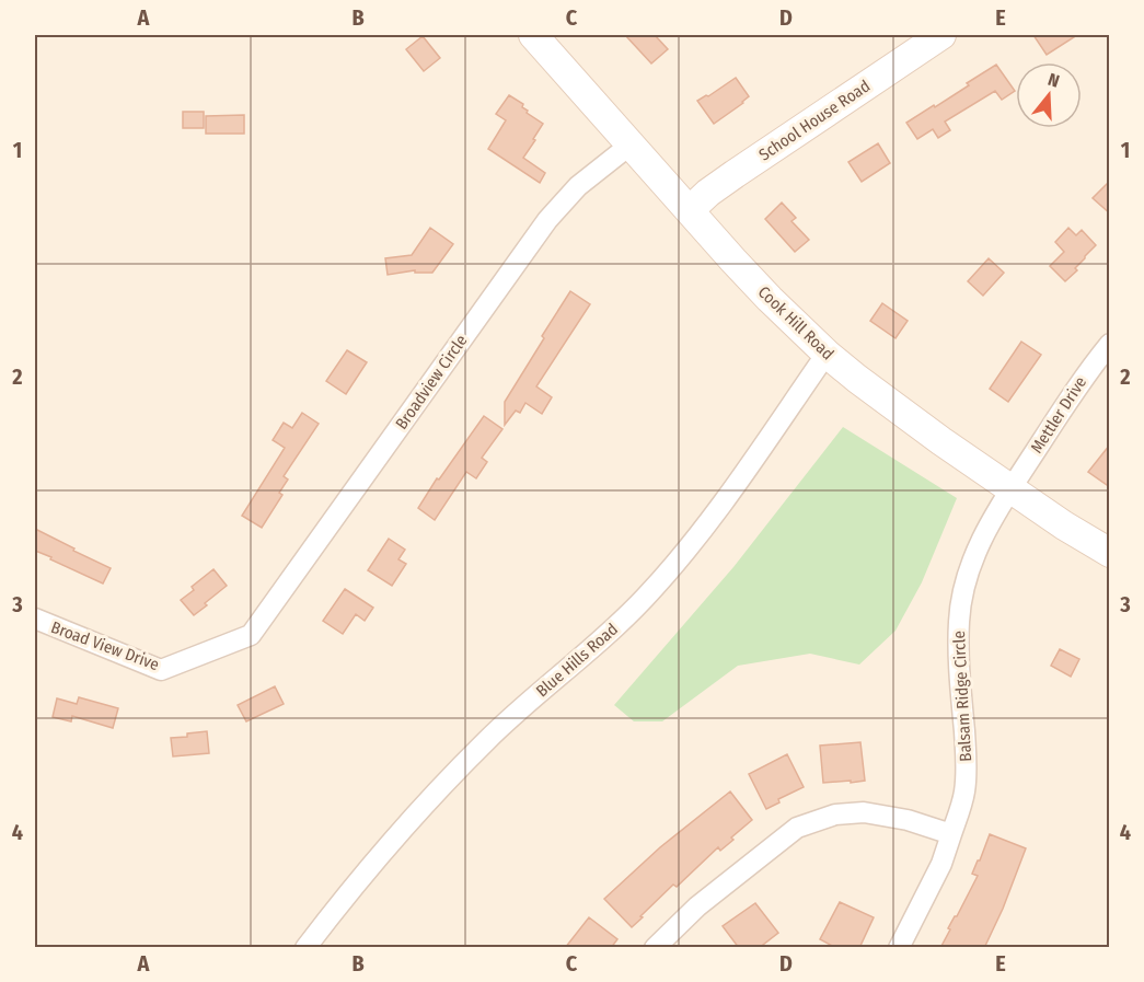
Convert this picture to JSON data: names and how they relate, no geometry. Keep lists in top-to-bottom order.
{
  "streets": {
    "street": [
      "School House Road",
      "Cook Hill Road",
      "Broadview Circle",
      "Mettler Drive",
      "Broad View Drive",
      "Blue Hills Road",
      "Balsam Ridge Circle"
    ]
  },
  "crossings": [
    ["School House Road", "Cook Hill Road"],
    ["Cook Hill Road", "Broadview Circle"],
    ["Cook Hill Road", "Mettler Drive"],
    ["Cook Hill Road", "Blue Hills Road"],
    ["Cook Hill Road", "Balsam Ridge Circle"],
    ["Broadview Circle", "Broad View Drive"],
    ["Mettler Drive", "Balsam Ridge Circle"]
  ],
  "north": "top",
  "grid": {
    "columns": [
      "A",
      "B",
      "C",
      "D",
      "E"
    ],
    "rows": [
      "1",
      "2",
      "3",
      "4"
    ]
  }
}
